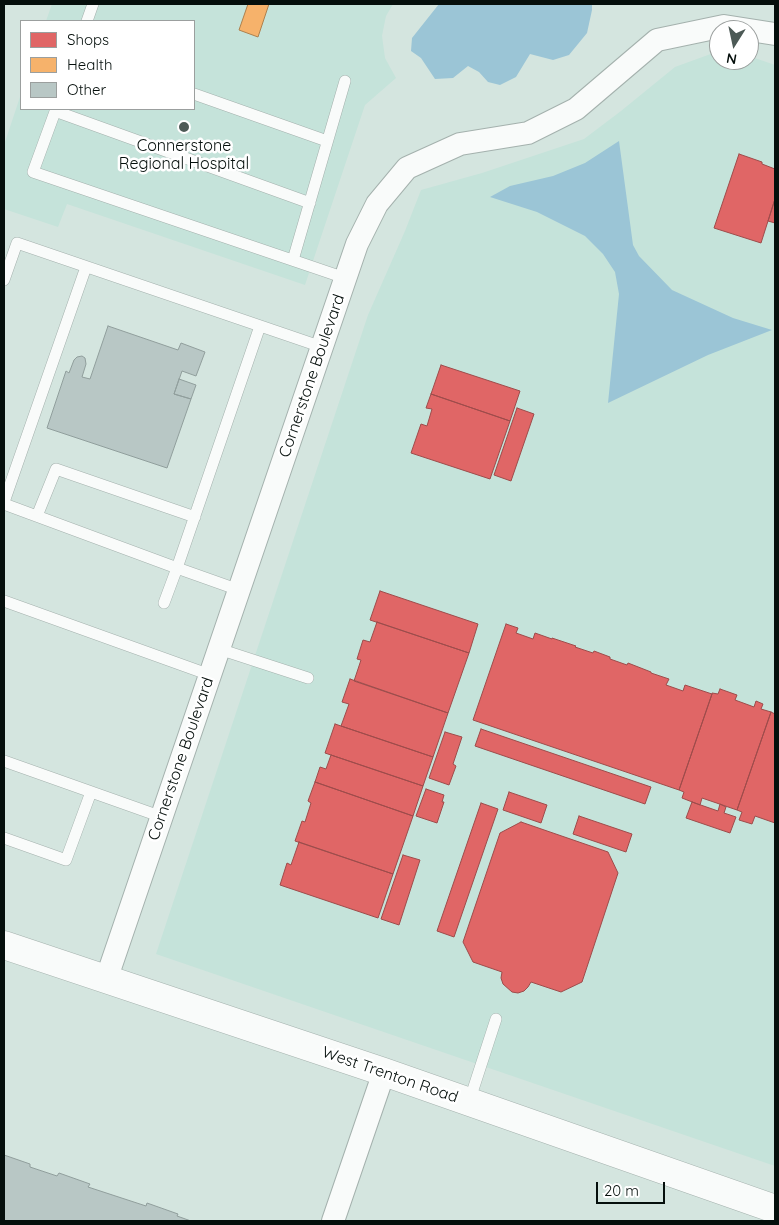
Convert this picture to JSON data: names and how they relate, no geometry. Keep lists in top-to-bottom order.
{
  "streets": {
    "main road": ["West Trenton Road"],
    "street": ["Cornerstone Boulevard"]
  },
  "crossings": [
    ["Cornerstone Boulevard", "West Trenton Road"]
  ],
  "places": ["Connerstone Regional Hospital"],
  "legend": ["Shops", "Health", "Other"],
  "scale_bar": "20 m",
  "north": "bottom"
}
